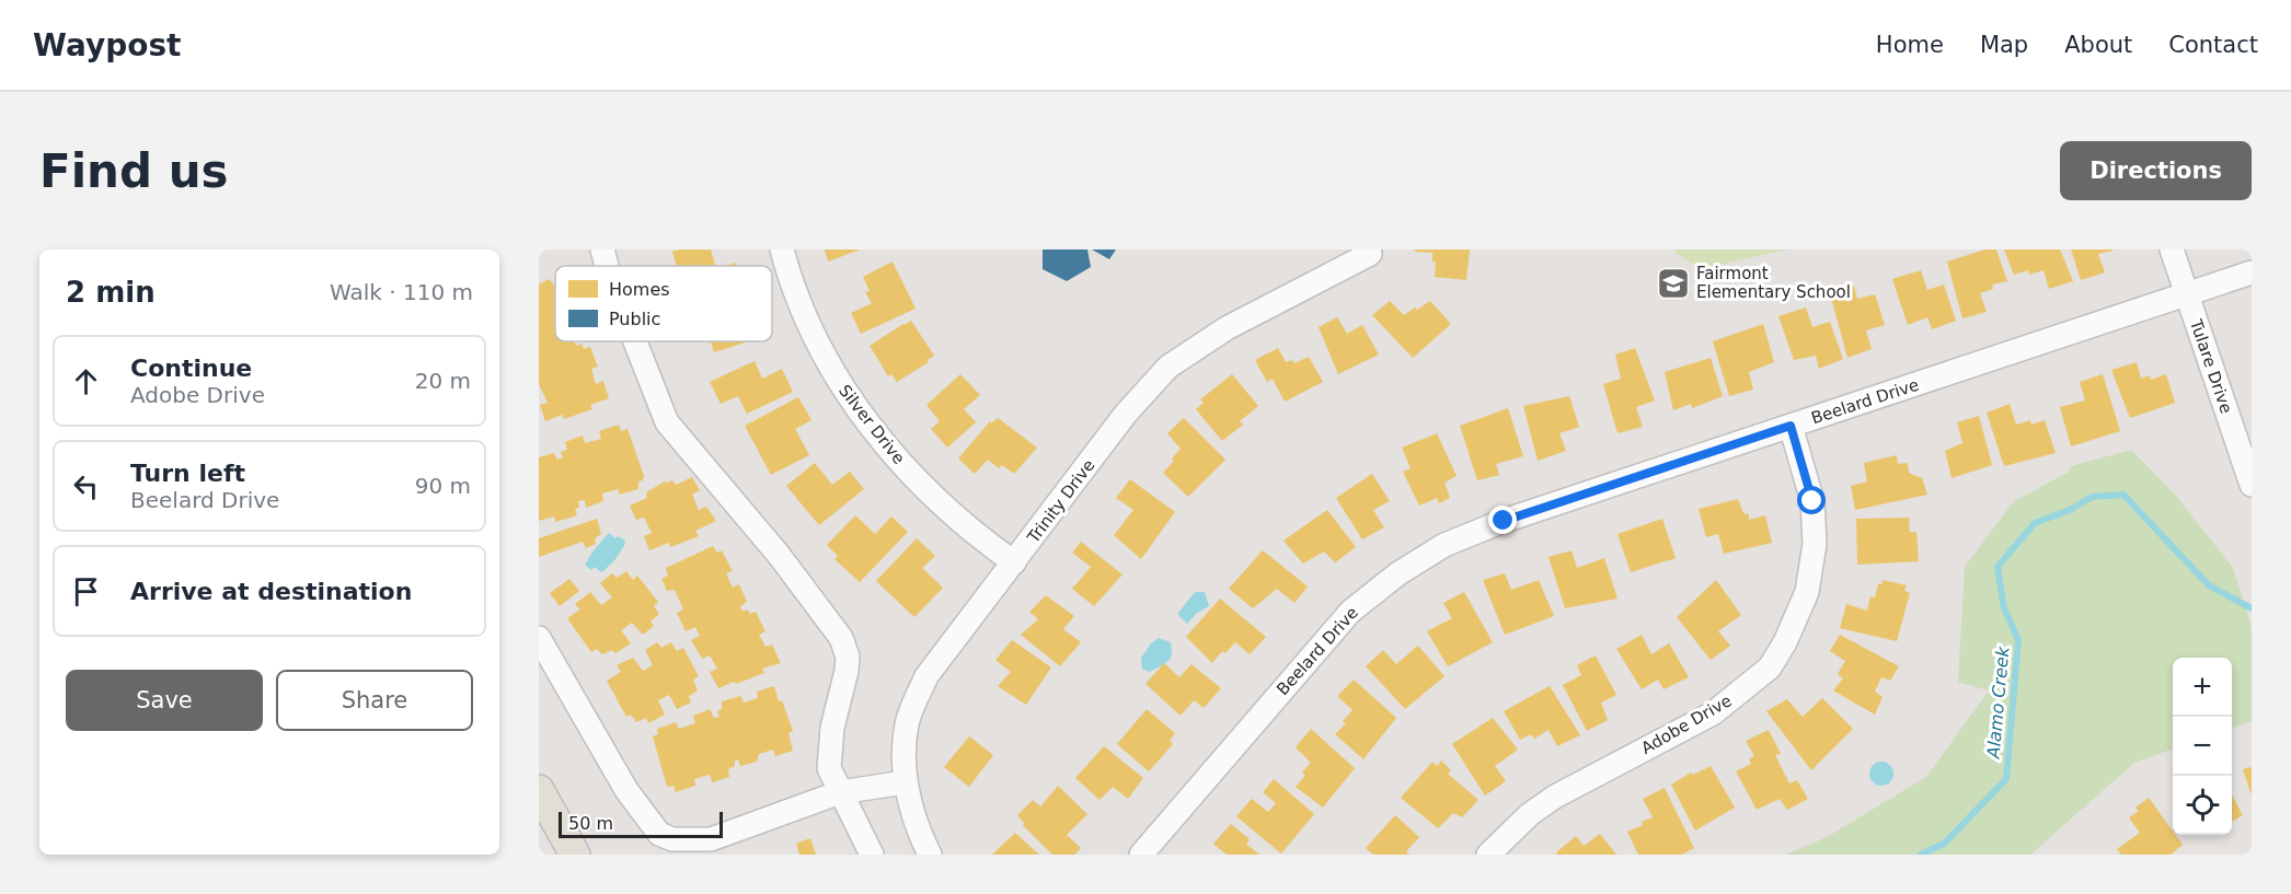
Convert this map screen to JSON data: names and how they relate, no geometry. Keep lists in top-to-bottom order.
{
  "streets": {
    "street": [
      "Tulare Drive",
      "Beelard Drive",
      "Silver Drive",
      "Trinity Drive",
      "Adobe Drive"
    ]
  },
  "crossings": [
    ["Tulare Drive", "Beelard Drive"],
    ["Beelard Drive", "Adobe Drive"],
    ["Silver Drive", "Trinity Drive"]
  ],
  "water": ["Alamo Creek"],
  "places": {
    "school or university": ["Fairmont Elementary School"]
  },
  "legend": ["Homes", "Public"],
  "scale_bar": "50 m",
  "page": {
    "header": "Waypost",
    "nav": [
      "Home",
      "Map",
      "About",
      "Contact"
    ],
    "buttons": [
      "Directions",
      ["Save", "Share"]
    ],
    "title": "Find us",
    "heading": ["2 min", "Walk · 110 m"],
    "list": [
      ["Continue", "Adobe Drive", "20 m"],
      ["Turn left", "Beelard Drive", "90 m"],
      "Arrive at destination"
    ],
    "map_buttons": ["+", "−"],
    "scale": "50 m"
  }
}
